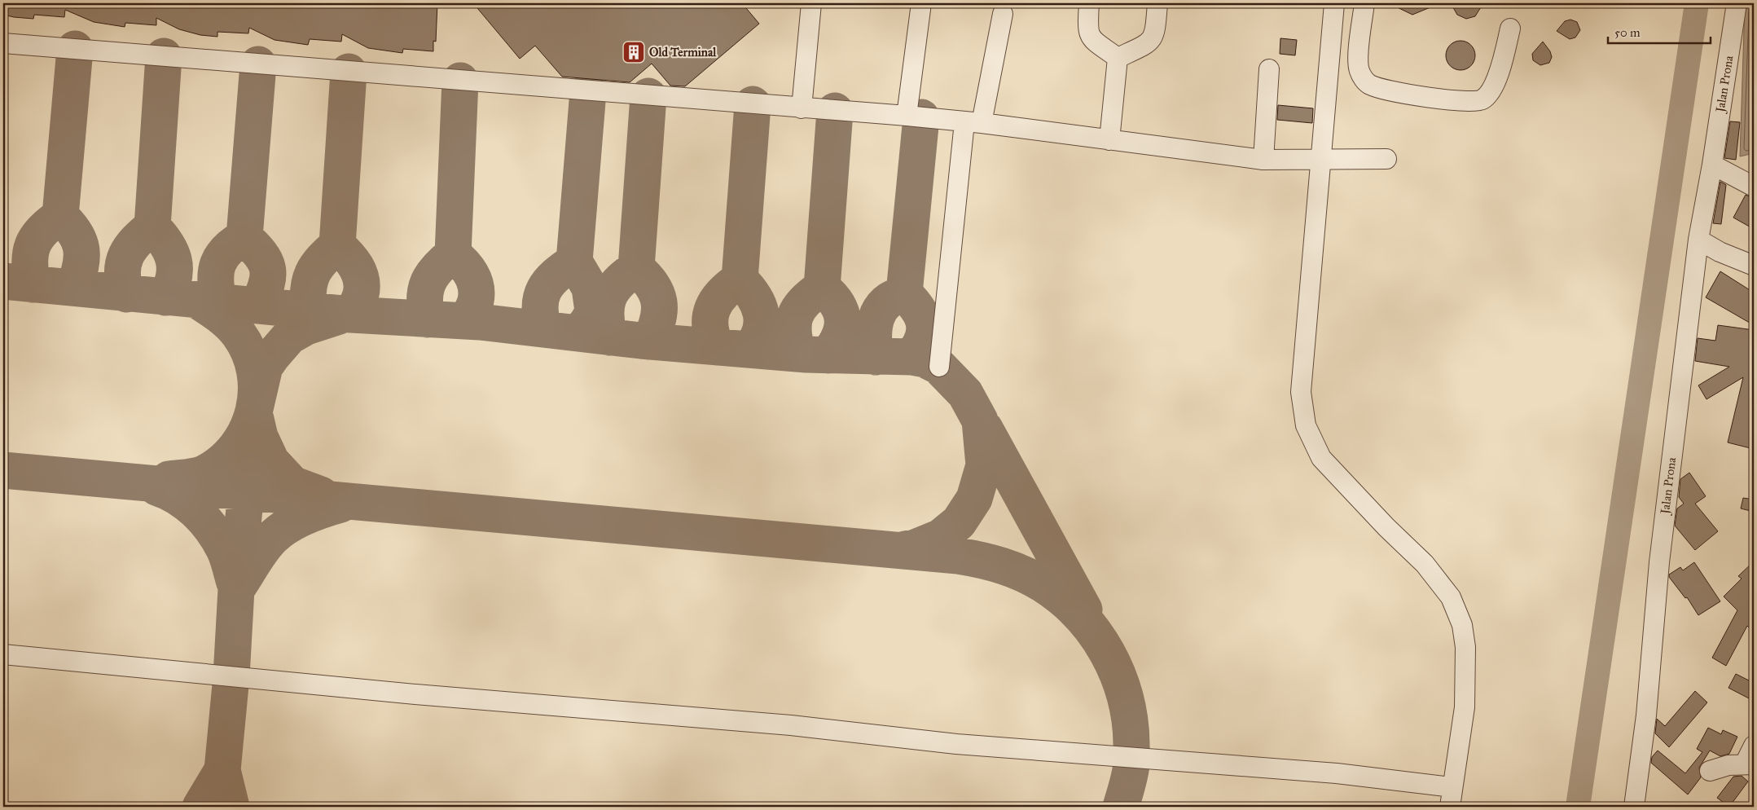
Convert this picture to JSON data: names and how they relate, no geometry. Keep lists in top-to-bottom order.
{
  "streets": {
    "street": ["Jalan Prona"]
  },
  "places": {
    "building": ["Old Terminal"]
  },
  "scale_bar": "50 m"
}
